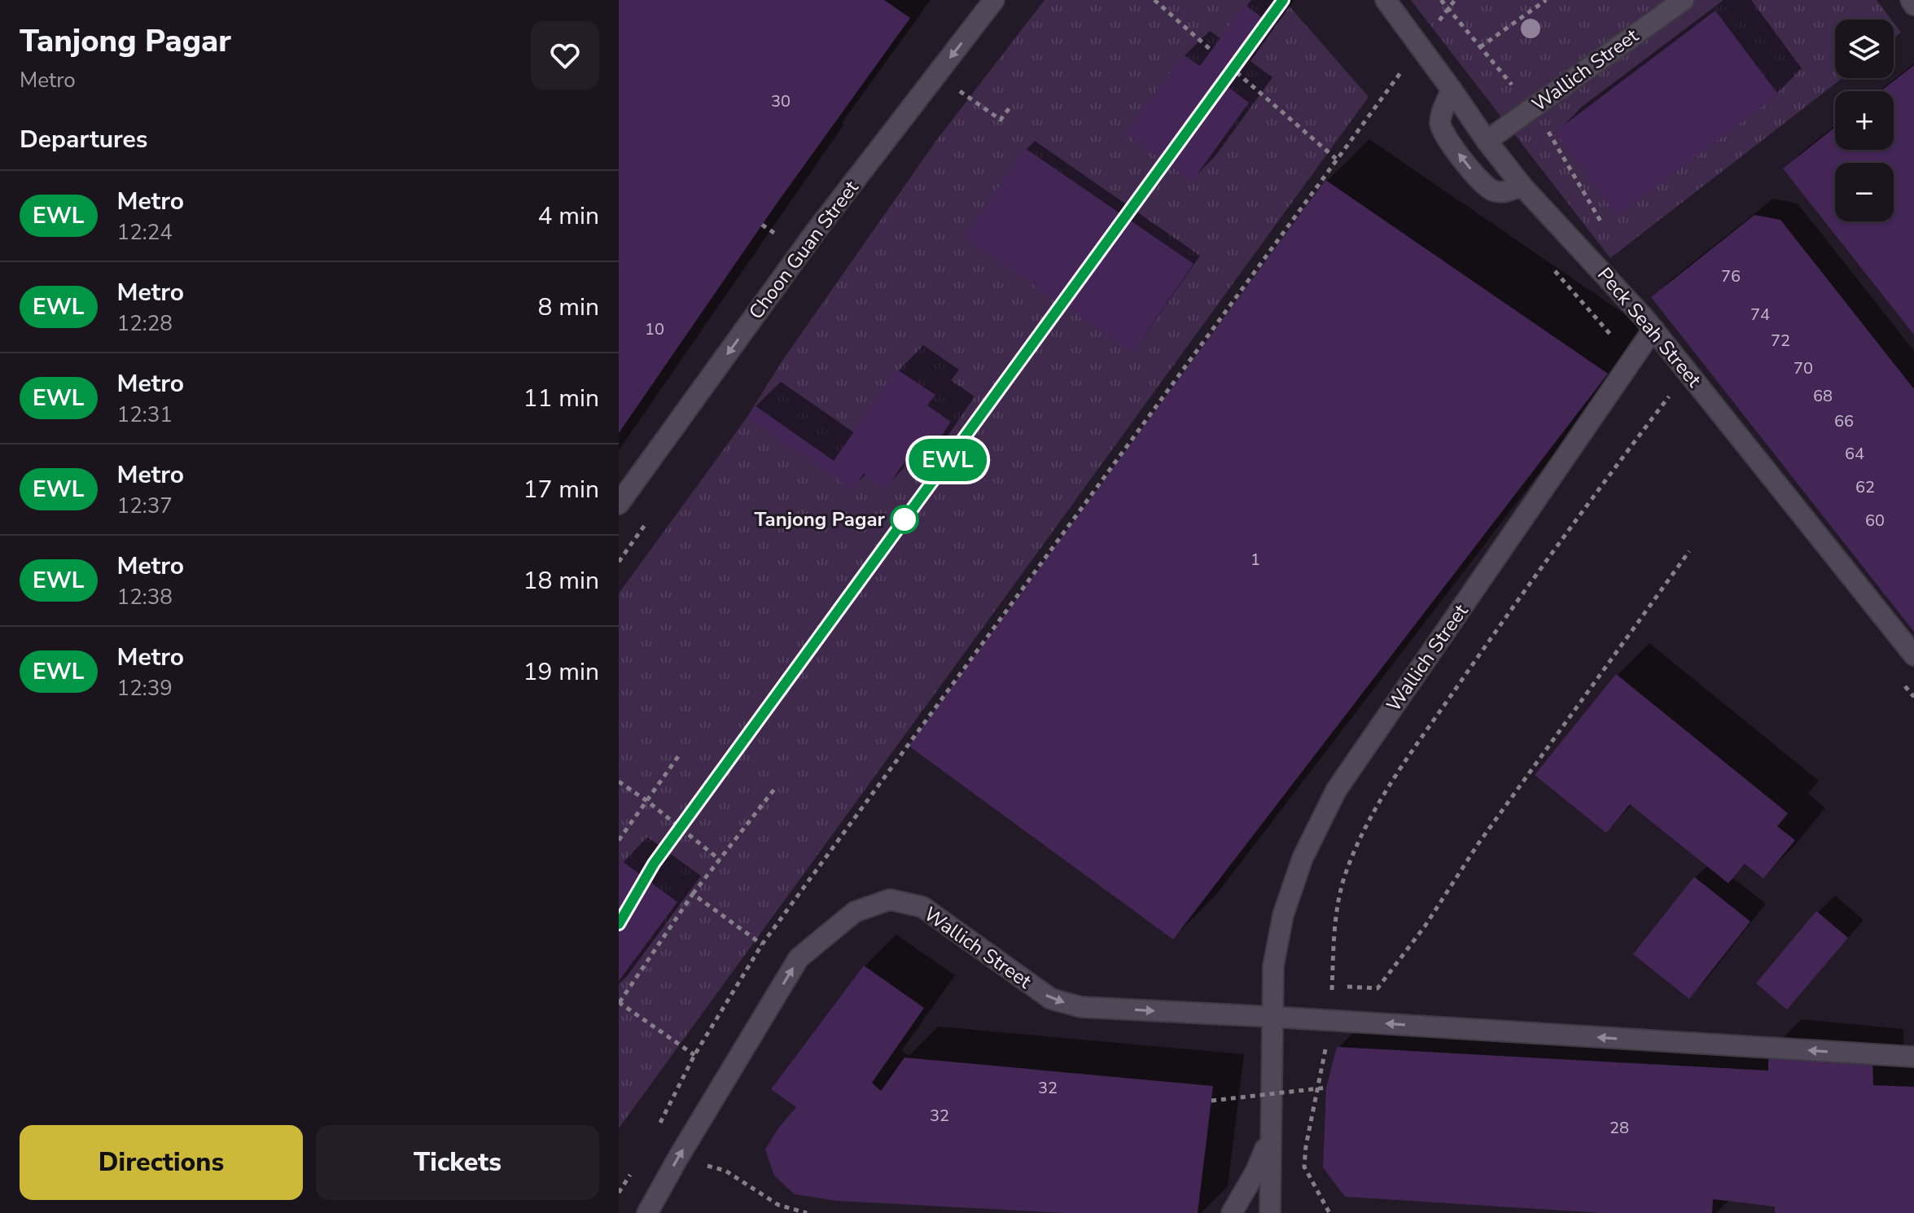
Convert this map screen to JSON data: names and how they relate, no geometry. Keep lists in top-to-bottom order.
{
  "streets": {
    "street": ["Wallich Street", "Choon Guan Street", "Peck Seah Street"]
  },
  "crossings": [
    ["Wallich Street", "Peck Seah Street"]
  ],
  "one_way": ["Choon Guan Street"],
  "places": ["Tanjong Pagar"],
  "lines": ["metro line EWL"],
  "house_numbers": [
    "30",
    "76",
    "74",
    "10",
    "72",
    "70",
    "68",
    "66",
    "64",
    "62",
    "60",
    "1",
    "32",
    "32",
    "28"
  ],
  "page": {
    "heading": [
      ["Tanjong Pagar", "Metro"],
      "Departures"
    ],
    "on_map": "EWL",
    "map_buttons": ["+", "−"],
    "list": [
      {
        "mark": "EWL",
        "name": "Metro",
        "note": "12:24",
        "value": "4 min"
      },
      {
        "mark": "EWL",
        "name": "Metro",
        "note": "12:28",
        "value": "8 min"
      },
      {
        "mark": "EWL",
        "name": "Metro",
        "note": "12:31",
        "value": "11 min"
      },
      {
        "mark": "EWL",
        "name": "Metro",
        "note": "12:37",
        "value": "17 min"
      },
      {
        "mark": "EWL",
        "name": "Metro",
        "note": "12:38",
        "value": "18 min"
      },
      {
        "mark": "EWL",
        "name": "Metro",
        "note": "12:39",
        "value": "19 min"
      }
    ],
    "buttons": ["Directions", "Tickets"]
  }
}
